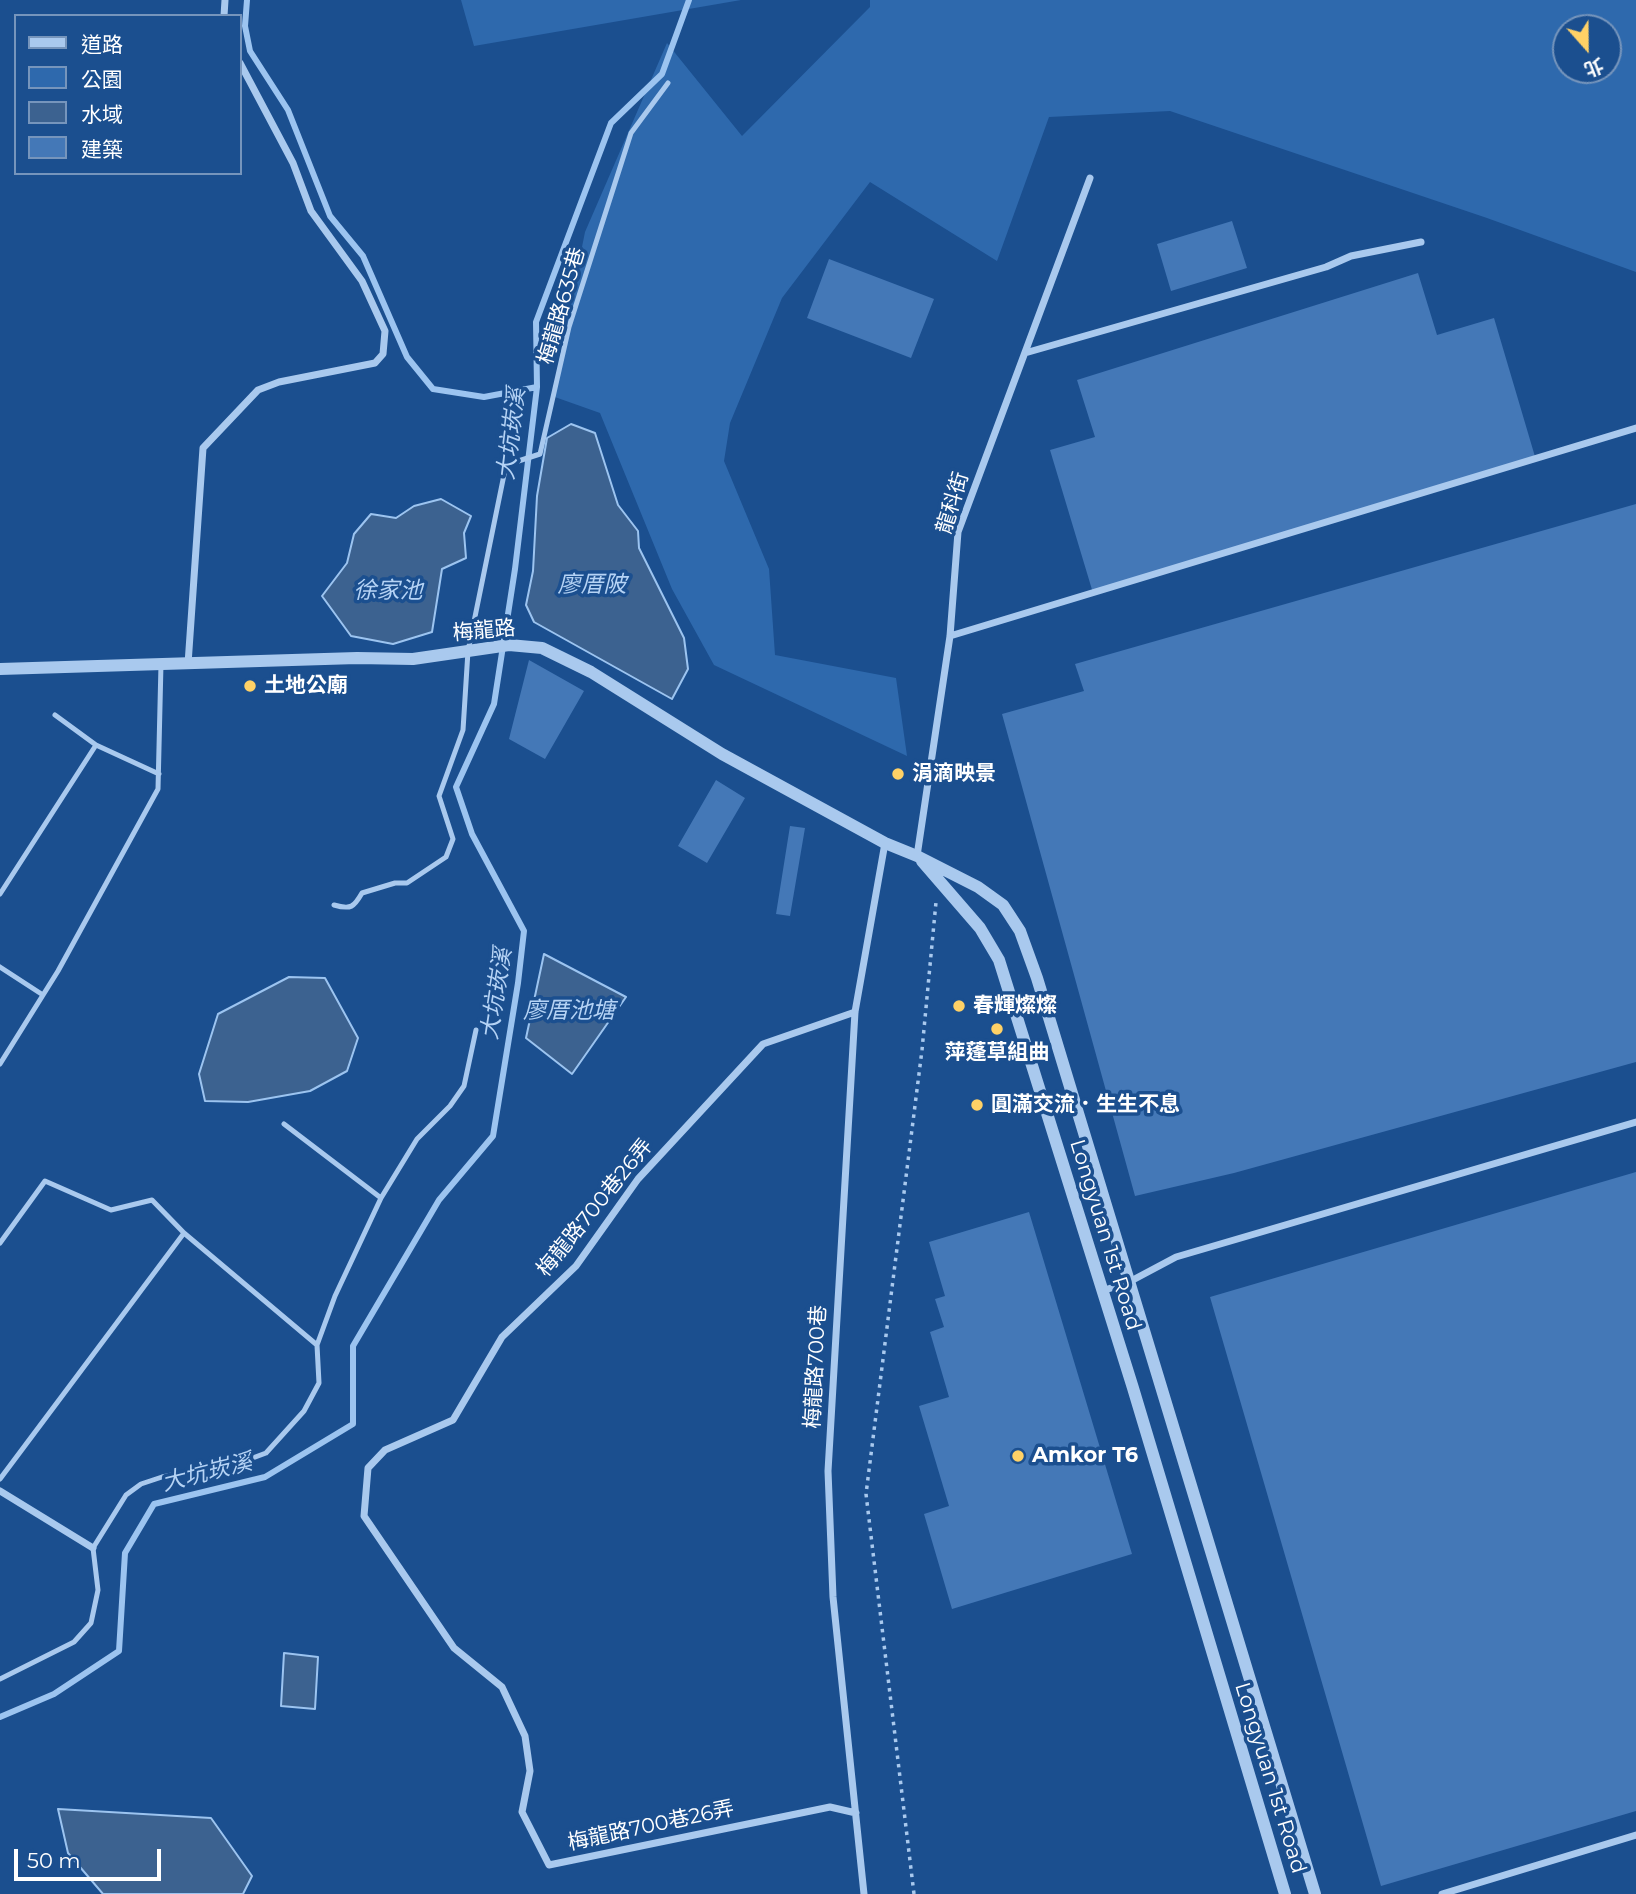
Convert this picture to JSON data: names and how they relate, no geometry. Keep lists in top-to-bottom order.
{
  "streets": {
    "street": [
      "龍科街",
      "梅龍路",
      "梅龍路700巷26弄",
      "Longyuan 1st Road",
      "梅龍路700巷"
    ],
    "lane": ["梅龍路635巷"]
  },
  "crossings": [
    ["梅龍路635巷", "梅龍路"],
    ["龍科街", "梅龍路"],
    ["龍科街", "Longyuan 1st Road"],
    ["梅龍路", "Longyuan 1st Road"],
    ["梅龍路", "梅龍路700巷"],
    ["梅龍路700巷26弄", "梅龍路700巷"]
  ],
  "water": [
    "大坑崁溪",
    "廖厝陂",
    "徐家池",
    "廖厝池塘"
  ],
  "places": [
    "土地公廟",
    "涓滴映景",
    "春輝燦燦",
    "萍蓬草組曲",
    "圓滿交流．生生不息",
    "Amkor T6"
  ],
  "legend": [
    "道路",
    "公園",
    "水域",
    "建築"
  ],
  "scale_bar": "50 m",
  "north": "bottom"
}
